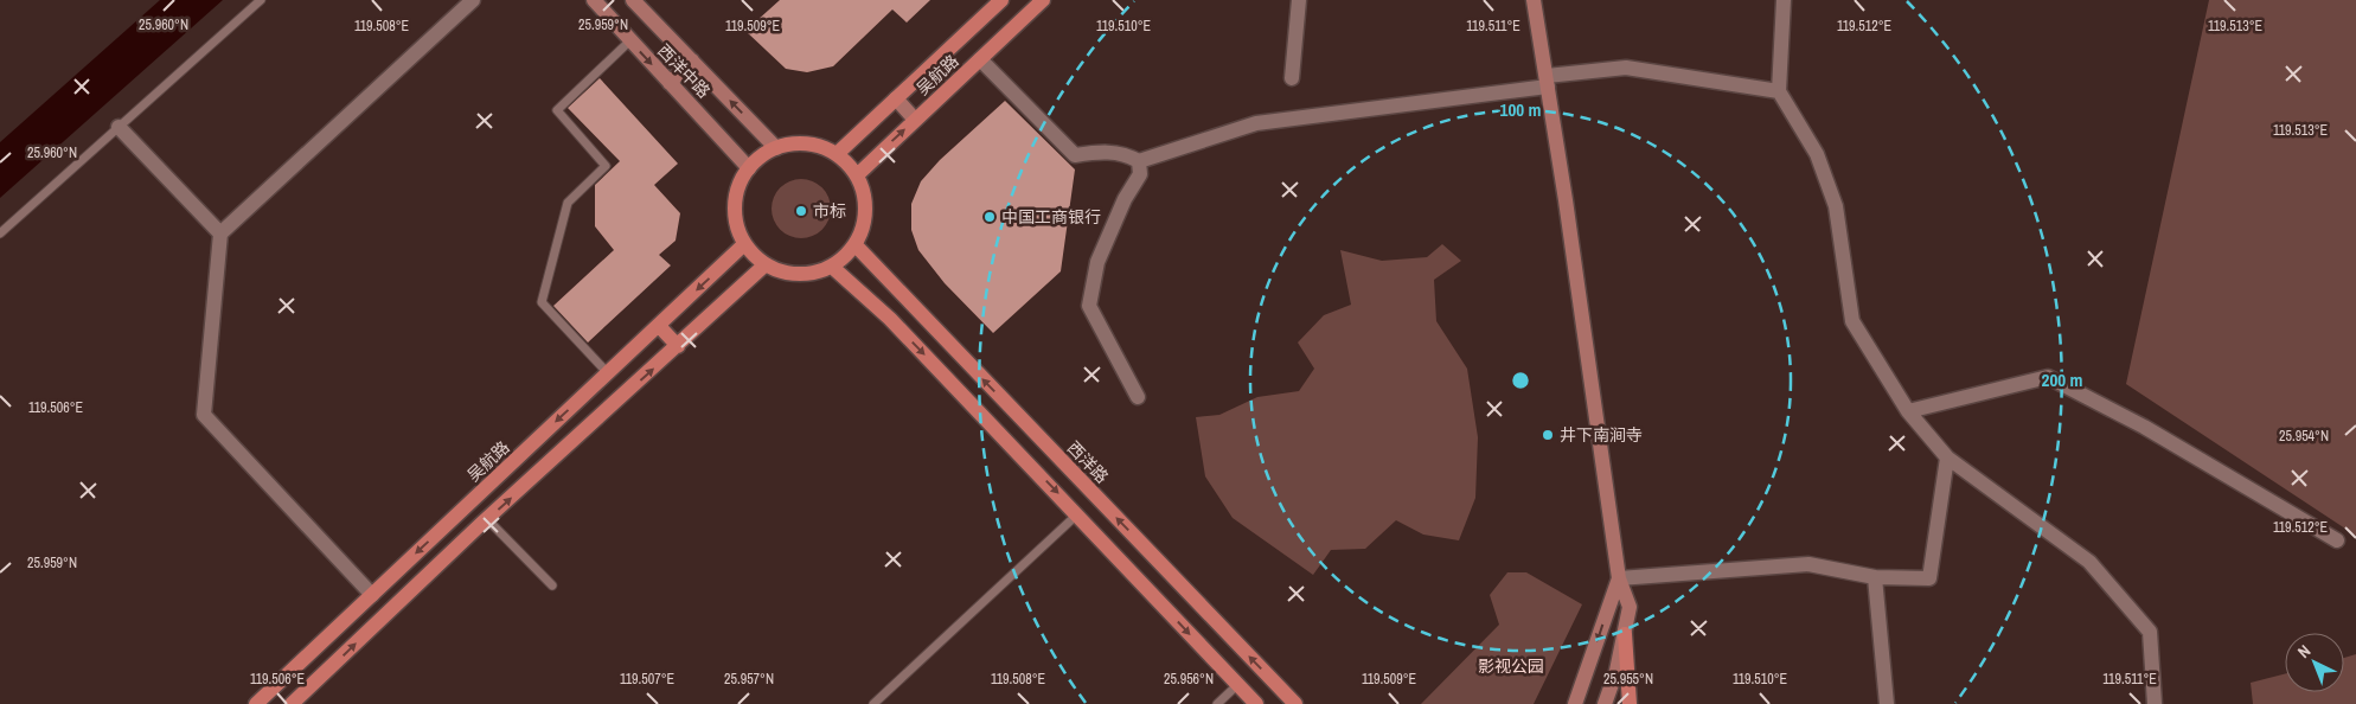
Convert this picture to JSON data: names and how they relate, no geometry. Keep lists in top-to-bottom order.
{
  "streets": {
    "main road": ["吴航路", "西洋路"],
    "street": ["西洋中路"]
  },
  "crossings": [
    ["西洋中路", "吴航路"],
    ["西洋中路", "西洋路"],
    ["吴航路", "西洋路"]
  ],
  "parks": ["影视公园"],
  "places": ["市标", "中国工商银行", "井下南涧寺"],
  "north": "top left",
  "coordinates": [
    "25.959°N",
    "25.960°N",
    "119.508°E",
    "119.509°E",
    "119.510°E",
    "119.511°E",
    "119.512°E",
    "119.513°E",
    "119.506°E",
    "25.954°N",
    "119.507°E",
    "25.957°N",
    "25.956°N",
    "25.955°N"
  ],
  "rings": ["100 m", "200 m"]
}
